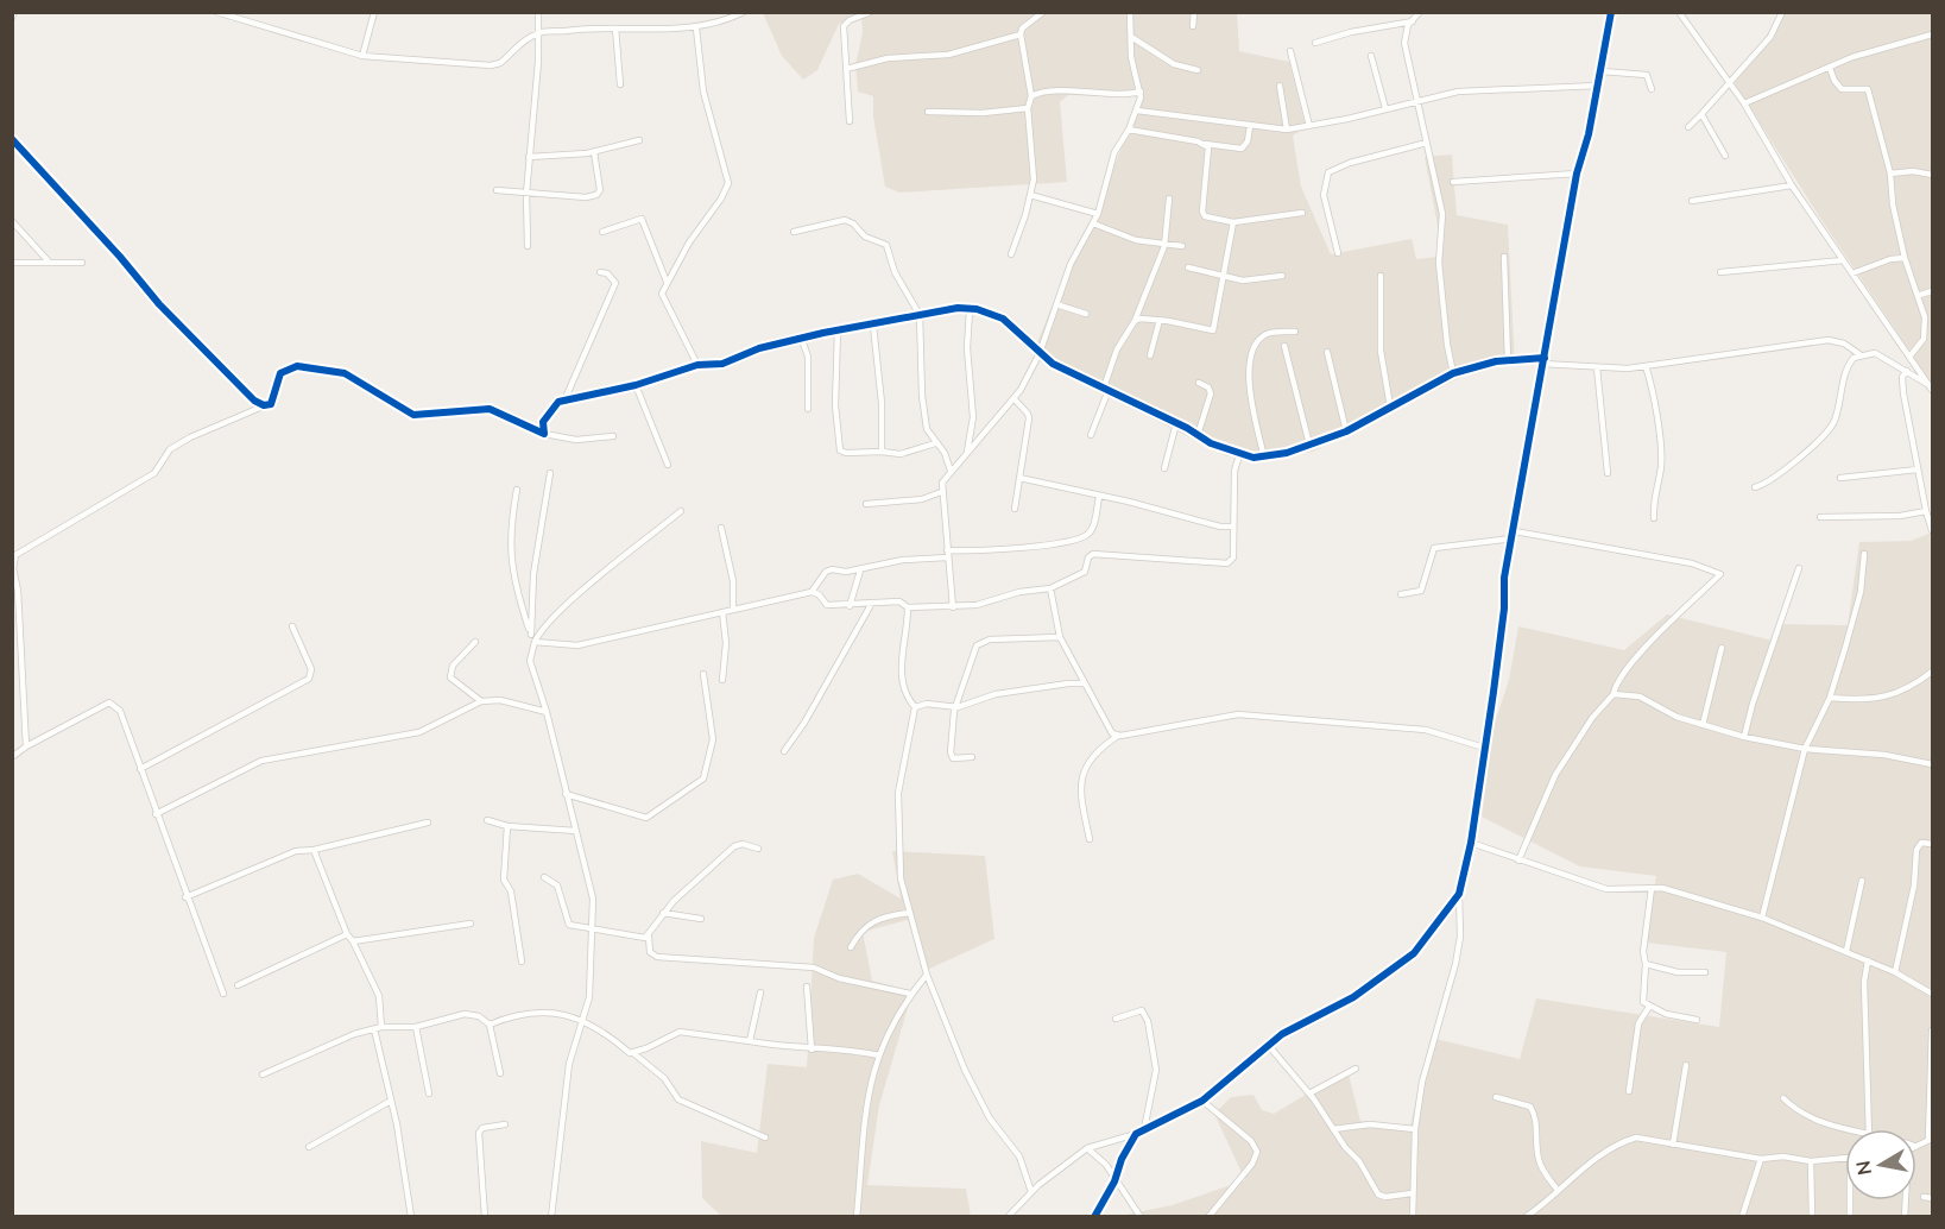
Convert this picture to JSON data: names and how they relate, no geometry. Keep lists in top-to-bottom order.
{
  "north": "left"
}
